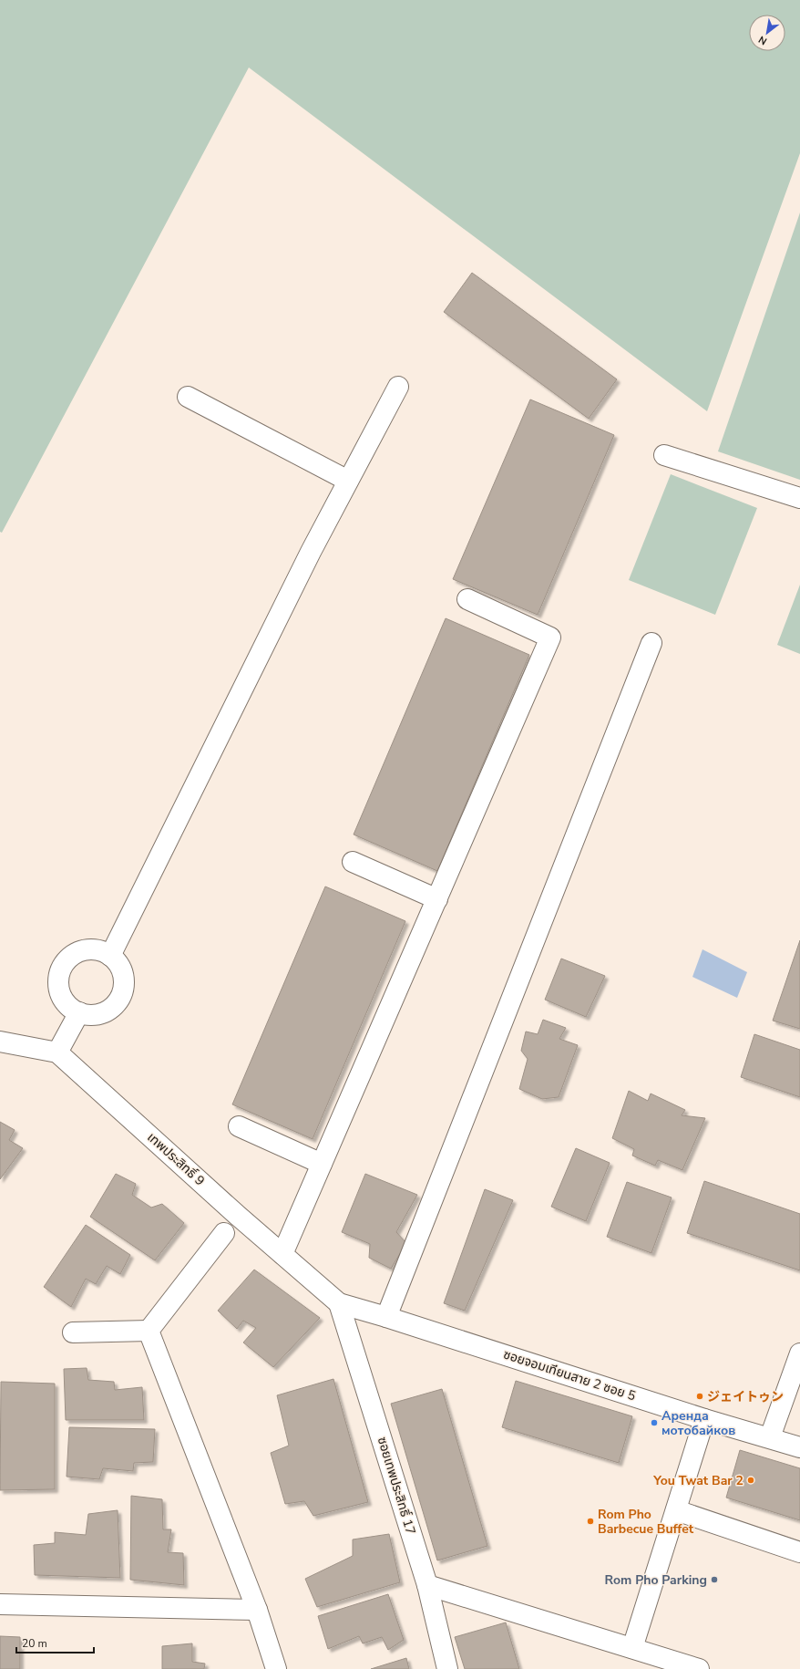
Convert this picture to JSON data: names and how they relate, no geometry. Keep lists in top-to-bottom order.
{
  "streets": {
    "street": ["เทพประสิทธิ์ 9", "ซอยจอมเทียนสาย 2 ซอย 5", "ซอยเทพประสิทธิ์ 17"]
  },
  "crossings": [
    ["เทพประสิทธิ์ 9", "ซอยจอมเทียนสาย 2 ซอย 5"],
    ["เทพประสิทธิ์ 9", "ซอยเทพประสิทธิ์ 17"],
    ["ซอยจอมเทียนสาย 2 ซอย 5", "ซอยเทพประสิทธิ์ 17"]
  ],
  "places": [
    "ジェイトゥン",
    "Аренда мотобайков",
    "You Twat Bar 2",
    "Rom Pho Barbecue Buffet",
    "Rom Pho Parking"
  ],
  "scale_bar": "20 m",
  "north": "bottom left"
}
